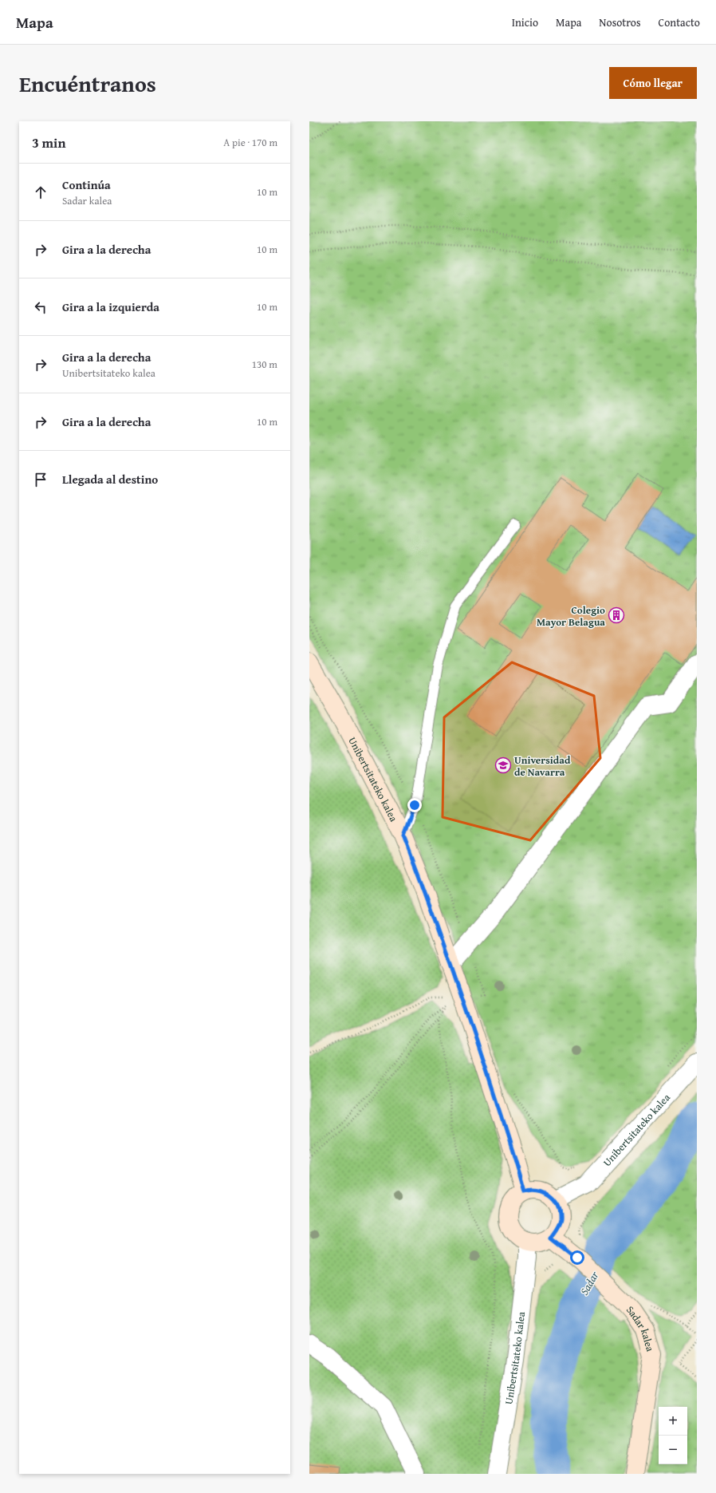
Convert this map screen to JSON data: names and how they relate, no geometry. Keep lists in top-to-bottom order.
{
  "streets": {
    "main road": ["Unibertsitateko kalea", "Sadar kalea"]
  },
  "crossings": [
    ["Unibertsitateko kalea", "Sadar kalea"]
  ],
  "water": ["Sadar"],
  "places": {
    "building": ["Colegio Mayor Belagua"],
    "school or university": ["Universidad de Navarra"]
  },
  "page": {
    "header": "Mapa",
    "nav": [
      "Inicio",
      "Mapa",
      "Nosotros",
      "Contacto"
    ],
    "title": "Encuéntranos",
    "buttons": "Cómo llegar",
    "heading": ["3 min", "A pie · 170 m"],
    "list": [
      ["Continúa", "Sadar kalea", "10 m"],
      ["Gira a la derecha", "10 m"],
      ["Gira a la izquierda", "10 m"],
      ["Gira a la derecha", "Unibertsitateko kalea", "130 m"],
      ["Gira a la derecha", "10 m"],
      "Llegada al destino"
    ],
    "map_buttons": ["+", "−"]
  }
}
